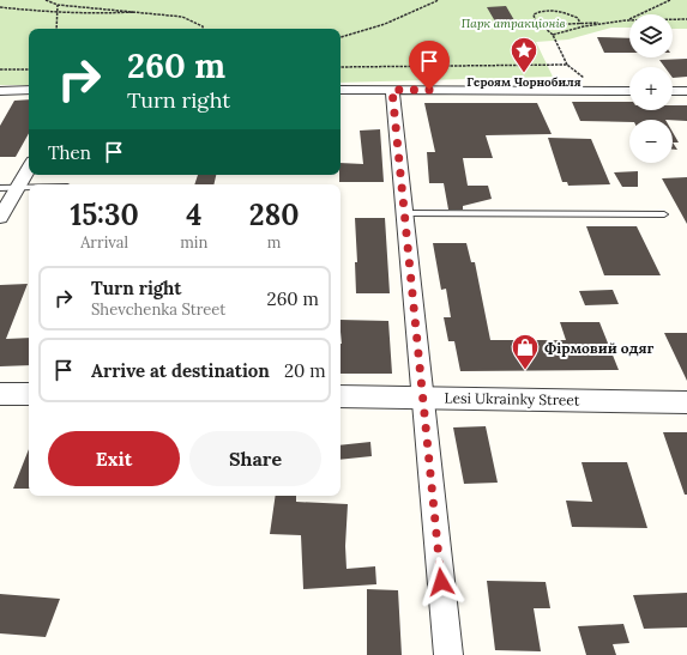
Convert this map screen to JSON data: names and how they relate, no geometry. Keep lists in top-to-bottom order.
{
  "streets": {
    "street": ["Lesi Ukrainky Street"]
  },
  "parks": ["Парк атракціонів"],
  "places": {
    "place": ["Героям Чорнобиля"],
    "shop": ["Фірмовий одяг"]
  },
  "page": {
    "map_buttons": ["+", "−"],
    "turn": ["260 m", "Turn right"],
    "then": "Then",
    "eta": [
      "15:30",
      "Arrival",
      "4",
      "min",
      "280",
      "m"
    ],
    "list": [
      {
        "name": "Turn right",
        "note": "Shevchenka Street",
        "value": "260 m"
      },
      {
        "name": "Arrive at destination",
        "value": "20 m"
      }
    ],
    "buttons": ["Exit", "Share"]
  }
}
